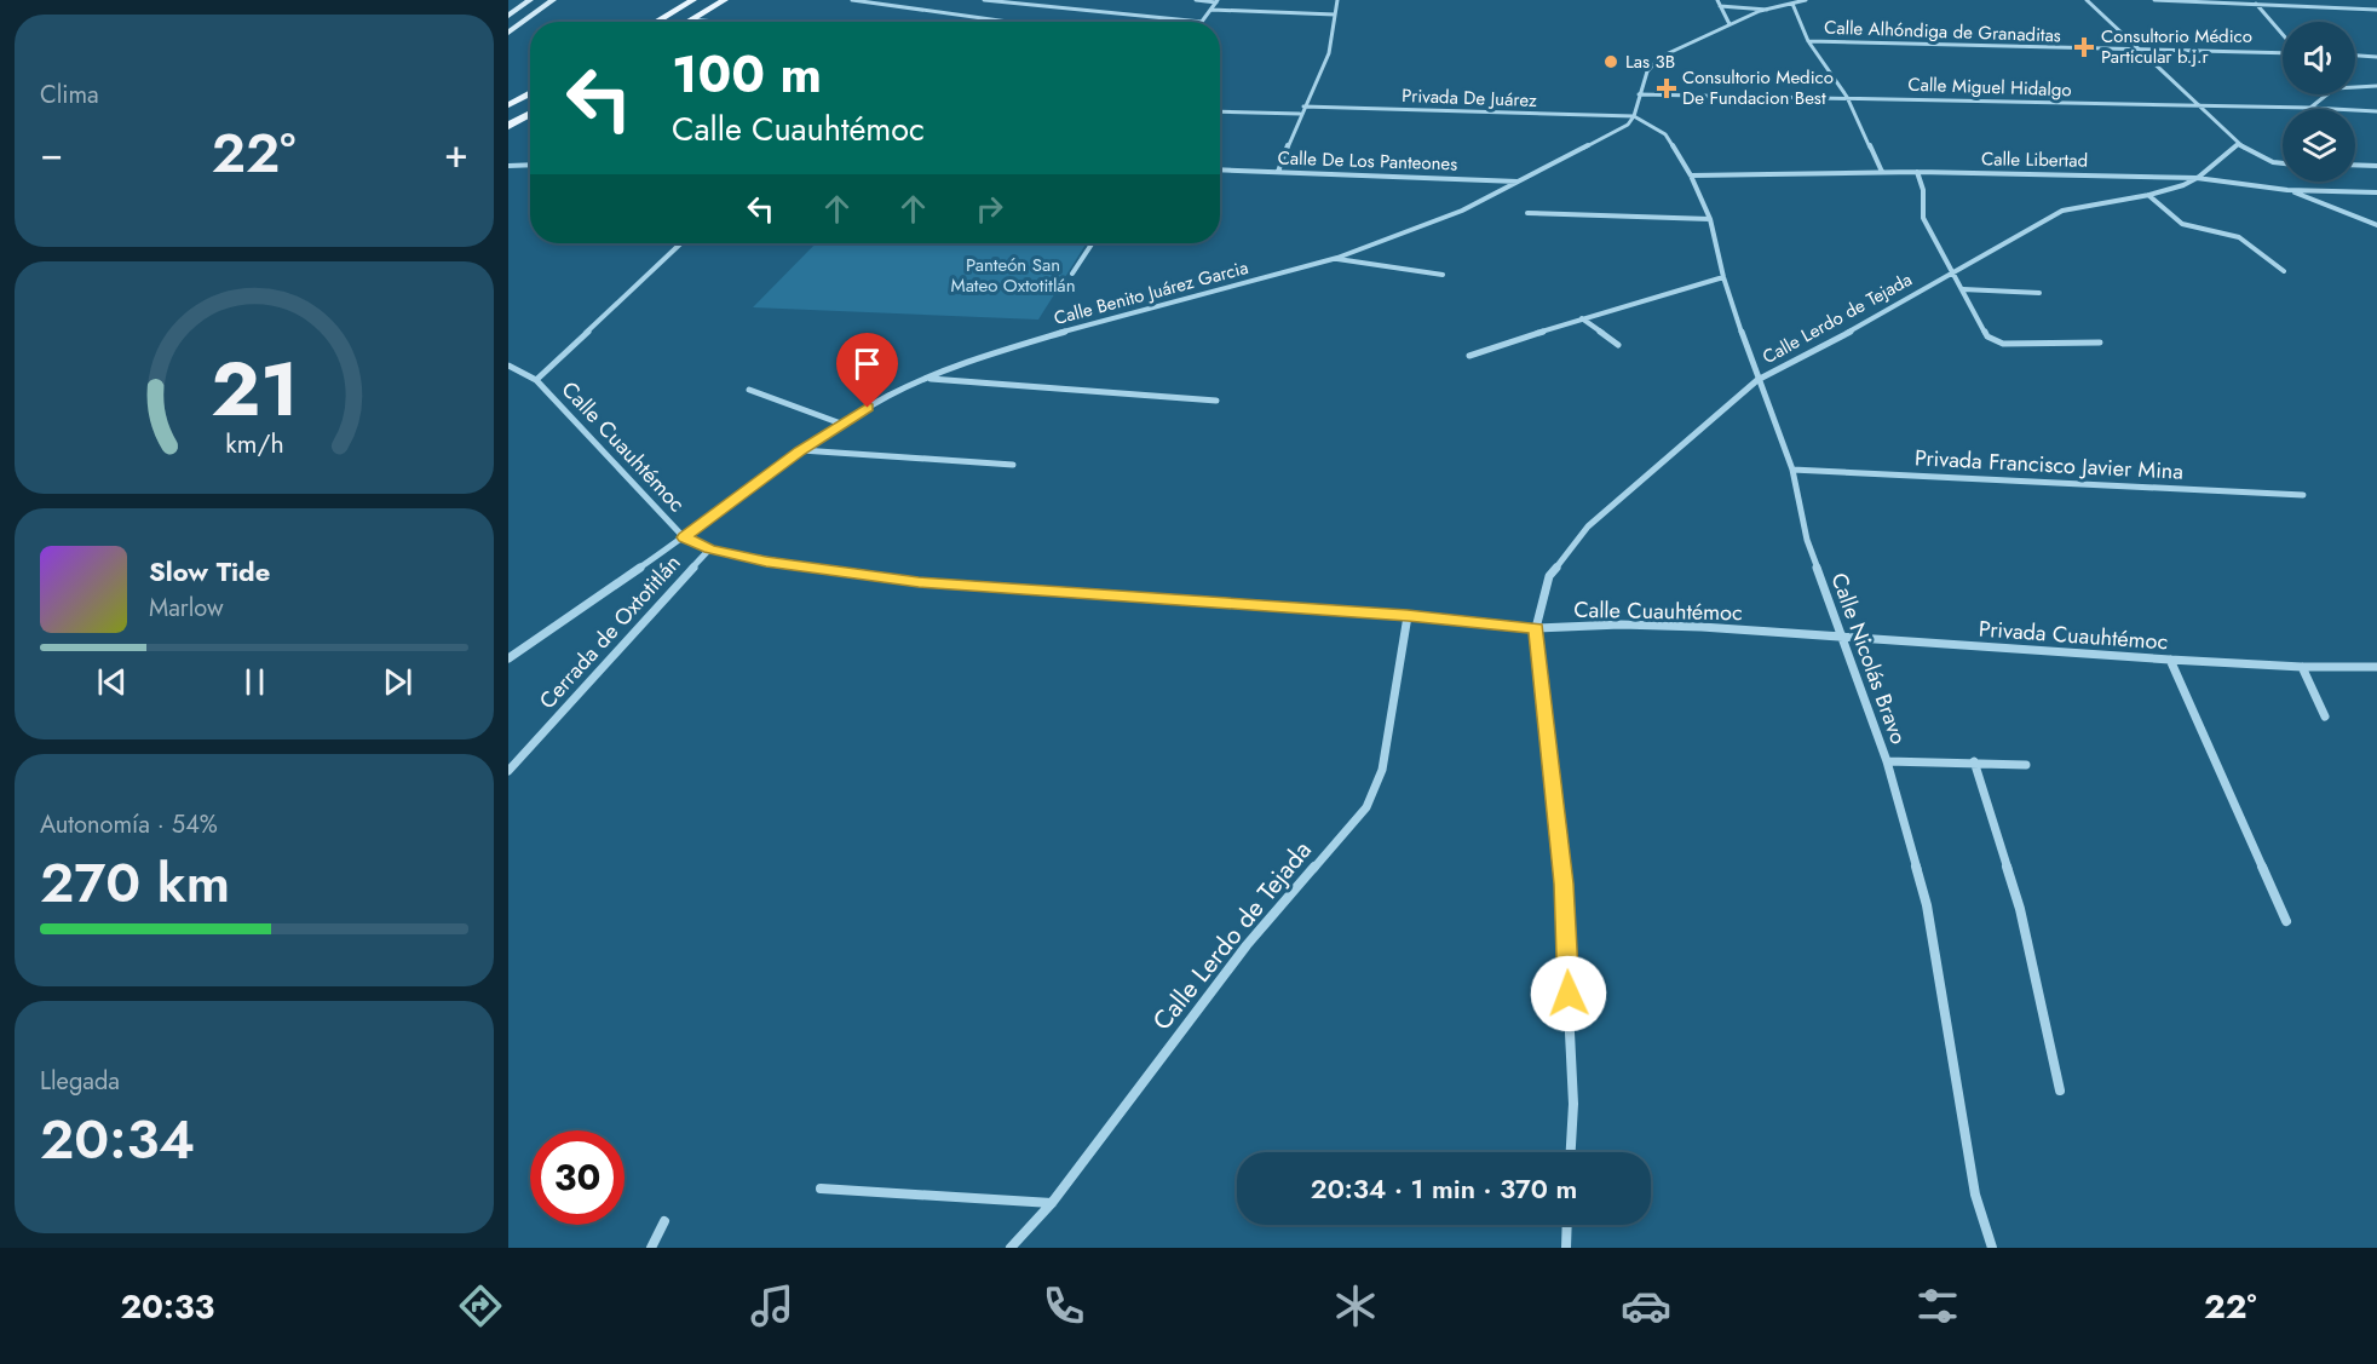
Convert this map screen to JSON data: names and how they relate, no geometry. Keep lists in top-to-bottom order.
{
  "streets": {
    "street": [
      "Calle Alhóndiga de Granaditas",
      "Calle Miguel Hidalgo",
      "Privada De Juárez",
      "Calle Libertad",
      "Calle De Los Panteones",
      "Calle Benito Juárez Garcia",
      "Calle Lerdo de Tejada",
      "Calle Cuauhtémoc",
      "Privada Francisco Javier Mina",
      "Cerrada de Oxtotitlán",
      "Privada Cuauhtémoc",
      "Calle Nicolás Bravo"
    ]
  },
  "crossings": [
    ["Privada De Juárez", "Calle Benito Juárez Garcia"],
    ["Privada De Juárez", "Calle Nicolás Bravo"],
    ["Calle Libertad", "Calle Lerdo de Tejada"],
    ["Calle Libertad", "Calle Nicolás Bravo"],
    ["Calle De Los Panteones", "Calle Benito Juárez Garcia"],
    ["Calle Benito Juárez Garcia", "Calle Cuauhtémoc"],
    ["Calle Benito Juárez Garcia", "Calle Nicolás Bravo"],
    ["Calle Lerdo de Tejada", "Calle Cuauhtémoc"],
    ["Calle Lerdo de Tejada", "Calle Nicolás Bravo"],
    ["Calle Cuauhtémoc", "Cerrada de Oxtotitlán"],
    ["Calle Cuauhtémoc", "Privada Cuauhtémoc"],
    ["Calle Cuauhtémoc", "Calle Nicolás Bravo"],
    ["Privada Francisco Javier Mina", "Calle Nicolás Bravo"],
    ["Privada Cuauhtémoc", "Calle Nicolás Bravo"]
  ],
  "parks": ["Panteón San Mateo Oxtotitlán"],
  "places": {
    "health": ["Consultorio Médico Particular b.j.r", "Consultorio Medico De Fundacion Best"],
    "other": ["Las 3B"]
  },
  "page": {
    "tile": [
      "Clima",
      ["Autonomía · 54%", "270 km"],
      ["Llegada", "20:34"]
    ],
    "turn": ["100 m", "Calle Cuauhtémoc"],
    "heat": ["−", "22°", "+"],
    "song": ["Slow Tide", "Marlow"],
    "limit": "30",
    "trip": "20:34 · 1 min · 370 m",
    "tabs": ["20:33", "22°"],
    "gauge": ["21", "km/h"]
  }
}
